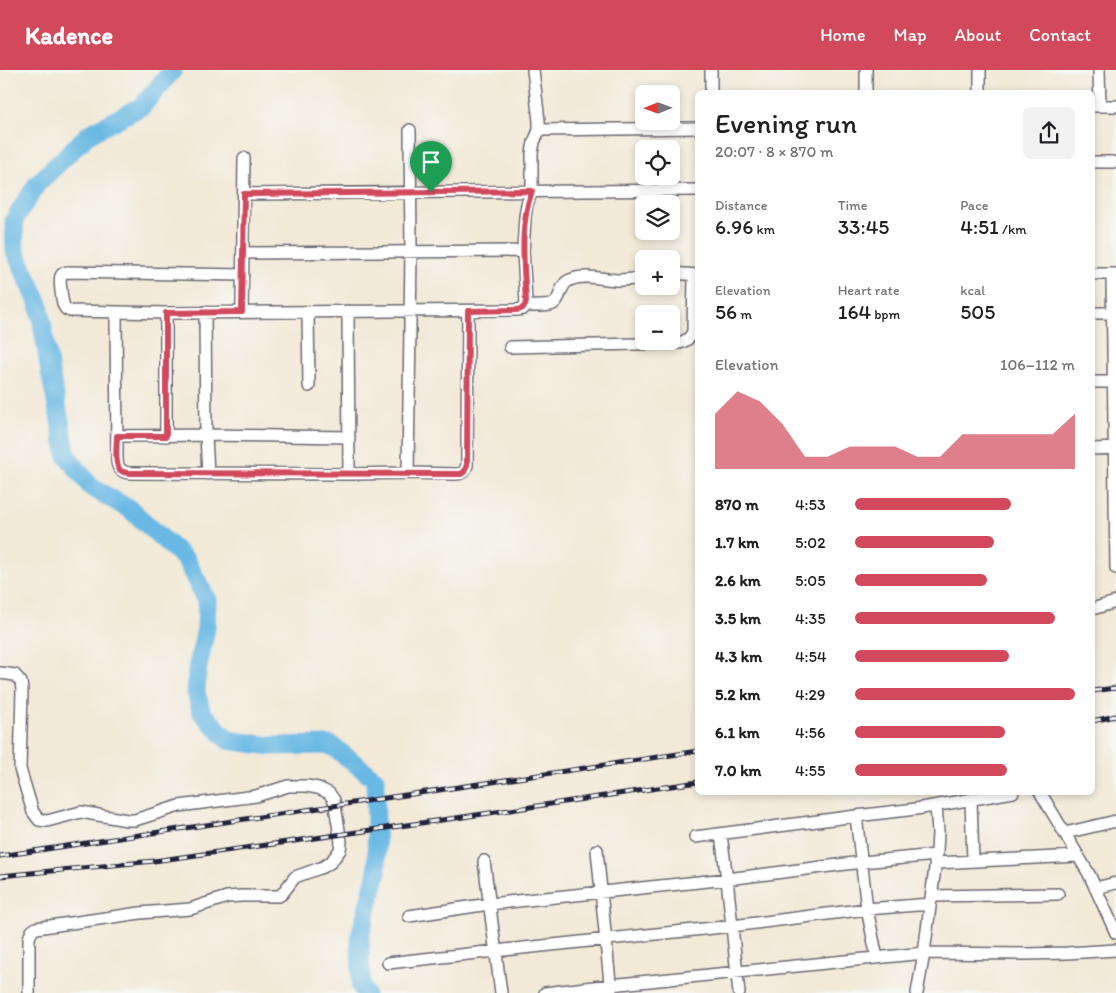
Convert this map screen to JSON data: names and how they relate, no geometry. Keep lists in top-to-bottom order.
{
  "north": "left",
  "page": {
    "header": "Kadence",
    "nav": [
      "Home",
      "Map",
      "About",
      "Contact"
    ],
    "map_buttons": ["+", "−"],
    "heading": ["Evening run", "20:07 · 8 × 870 m"],
    "stats": [
      ["Distance", "6.96 km"],
      ["Time", "33:45"],
      ["Pace", "4:51 /km"],
      ["Elevation", "56 m"],
      ["Heart rate", "164 bpm"],
      ["kcal", "505"]
    ],
    "chart": ["Elevation", "106–112 m"],
    "list": [
      {
        "name": "870 m",
        "note": "4:53"
      },
      {
        "name": "1.7 km",
        "note": "5:02"
      },
      {
        "name": "2.6 km",
        "note": "5:05"
      },
      {
        "name": "3.5 km",
        "note": "4:35"
      },
      {
        "name": "4.3 km",
        "note": "4:54"
      },
      {
        "name": "5.2 km",
        "note": "4:29"
      },
      {
        "name": "6.1 km",
        "note": "4:56"
      },
      {
        "name": "7.0 km",
        "note": "4:55"
      }
    ]
  }
}
